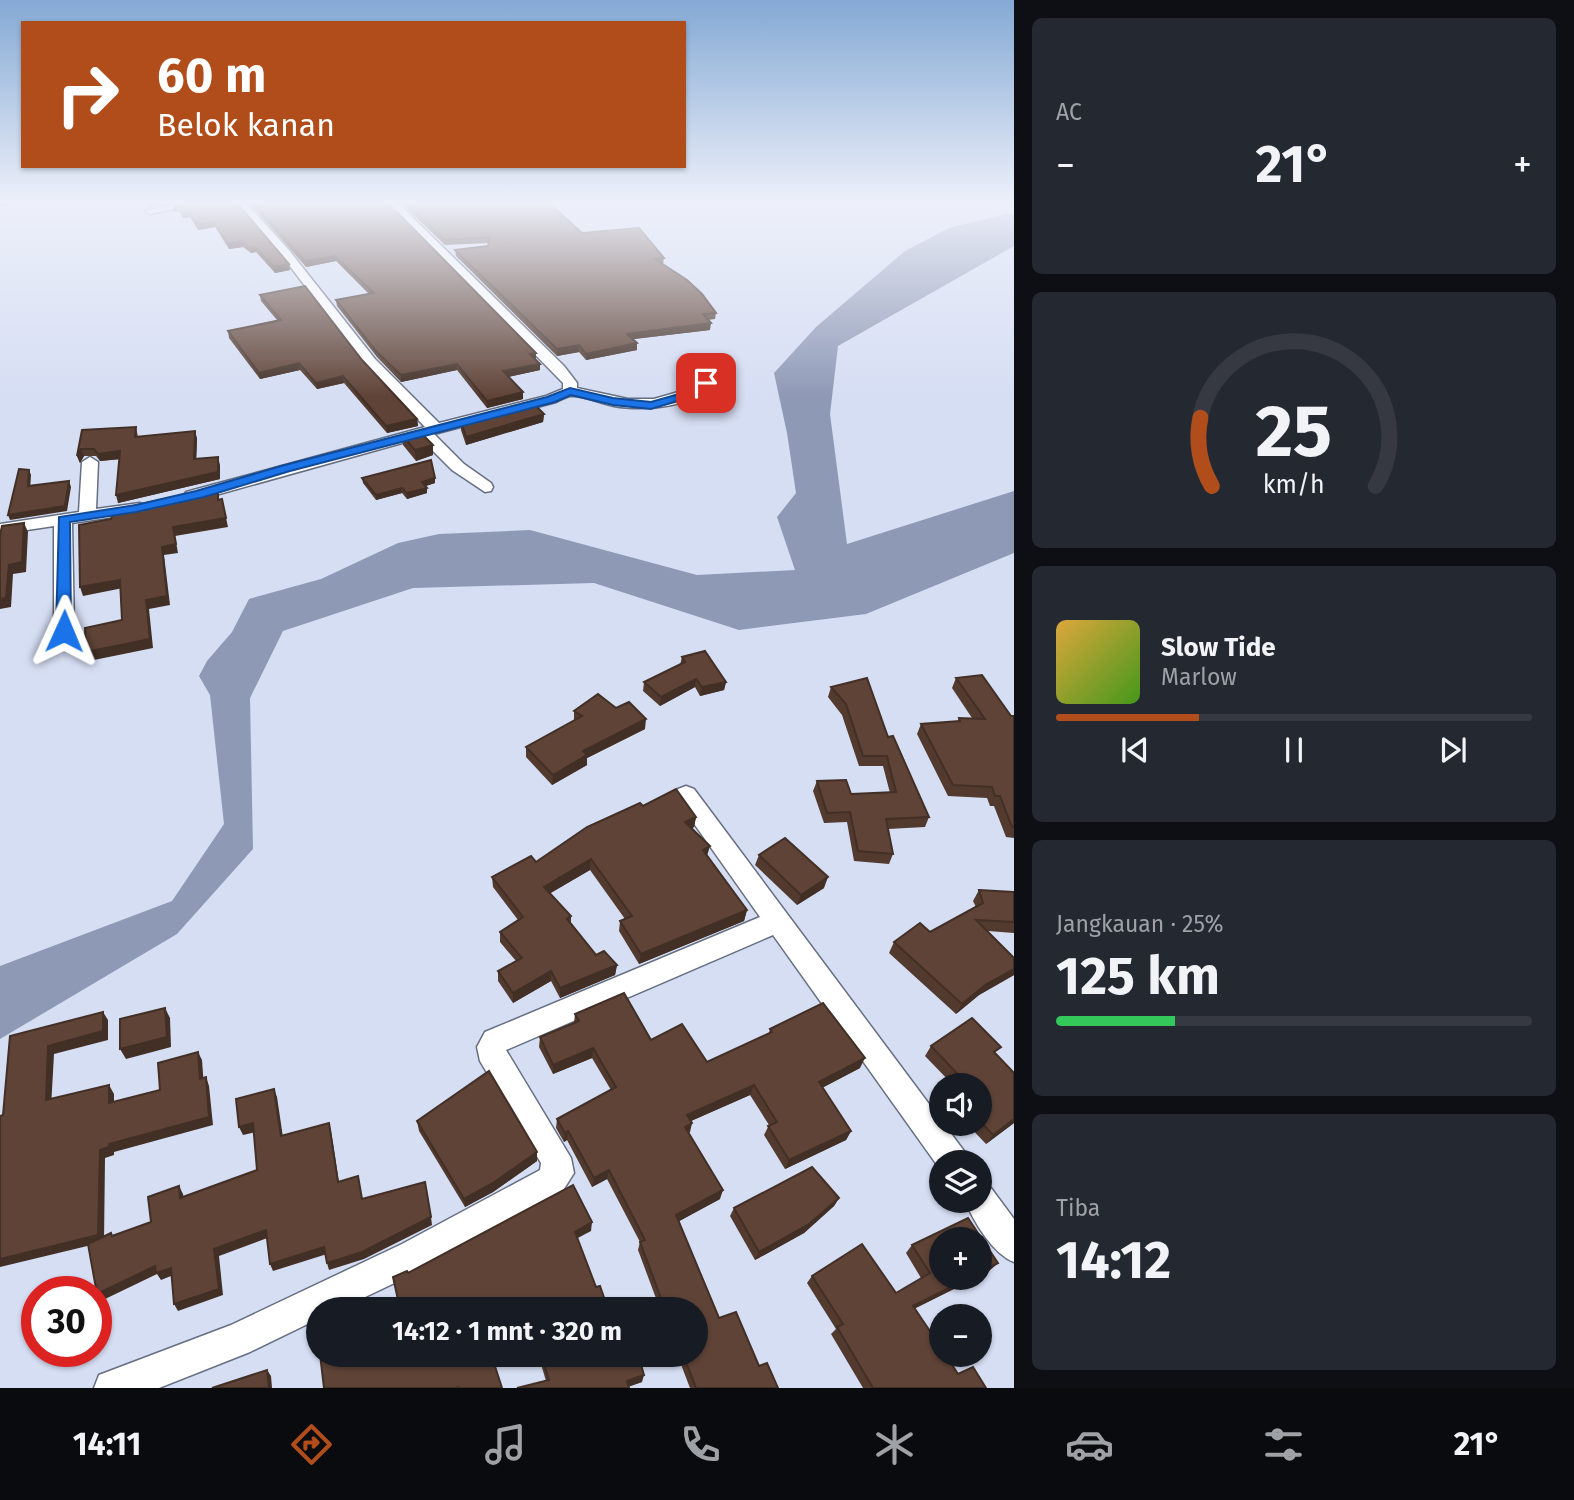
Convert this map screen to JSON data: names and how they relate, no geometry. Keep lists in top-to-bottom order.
{
  "page": {
    "tile": [
      "AC",
      ["Jangkauan · 25%", "125 km"],
      ["Tiba", "14:12"]
    ],
    "turn": ["60 m", "Belok kanan"],
    "heat": ["−", "21°", "+"],
    "song": ["Slow Tide", "Marlow"],
    "map_buttons": ["+", "−"],
    "limit": "30",
    "trip": "14:12 · 1 mnt · 320 m",
    "tabs": ["14:11", "21°"],
    "gauge": ["25", "km/h"]
  }
}
